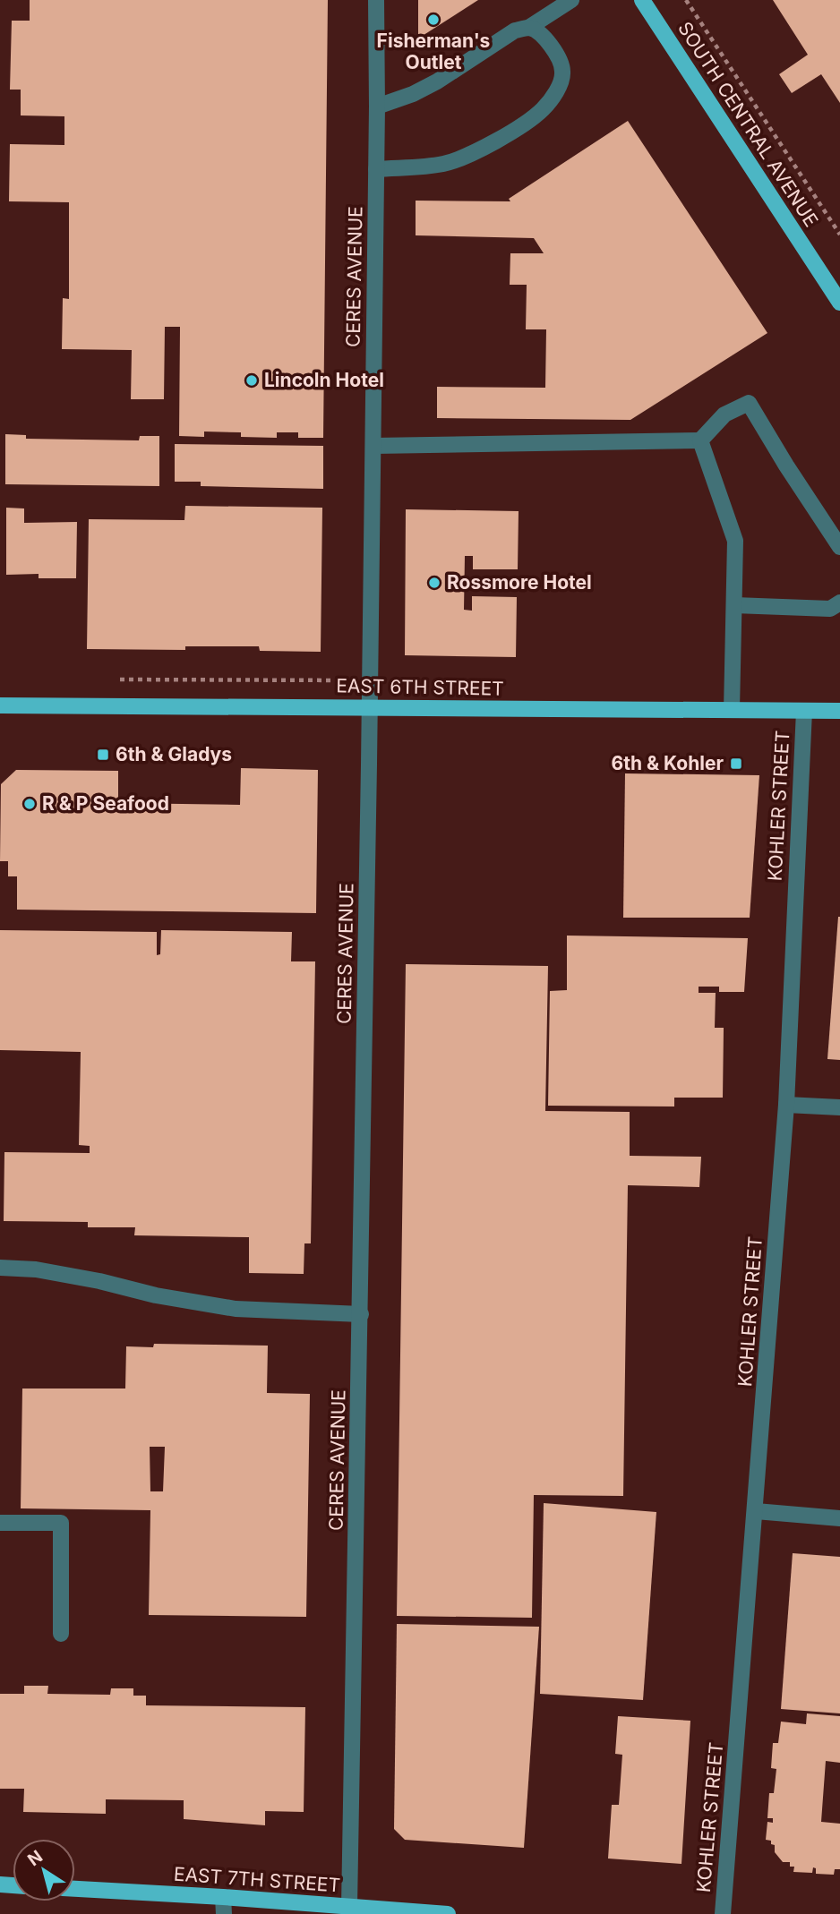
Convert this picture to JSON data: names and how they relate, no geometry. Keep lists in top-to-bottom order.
{
  "streets": {
    "main road": ["SOUTH CENTRAL AVENUE", "EAST 6TH STREET", "EAST 7TH STREET"],
    "street": ["CERES AVENUE", "KOHLER STREET"]
  },
  "crossings": [
    ["CERES AVENUE", "EAST 6TH STREET"],
    ["CERES AVENUE", "EAST 7TH STREET"],
    ["EAST 6TH STREET", "KOHLER STREET"]
  ],
  "places": {
    "other": [
      "Fisherman's Outlet",
      "Lincoln Hotel",
      "Rossmore Hotel",
      "R & P Seafood"
    ],
    "transit": ["6th & Gladys", "6th & Kohler"]
  },
  "north": "top left"
}
